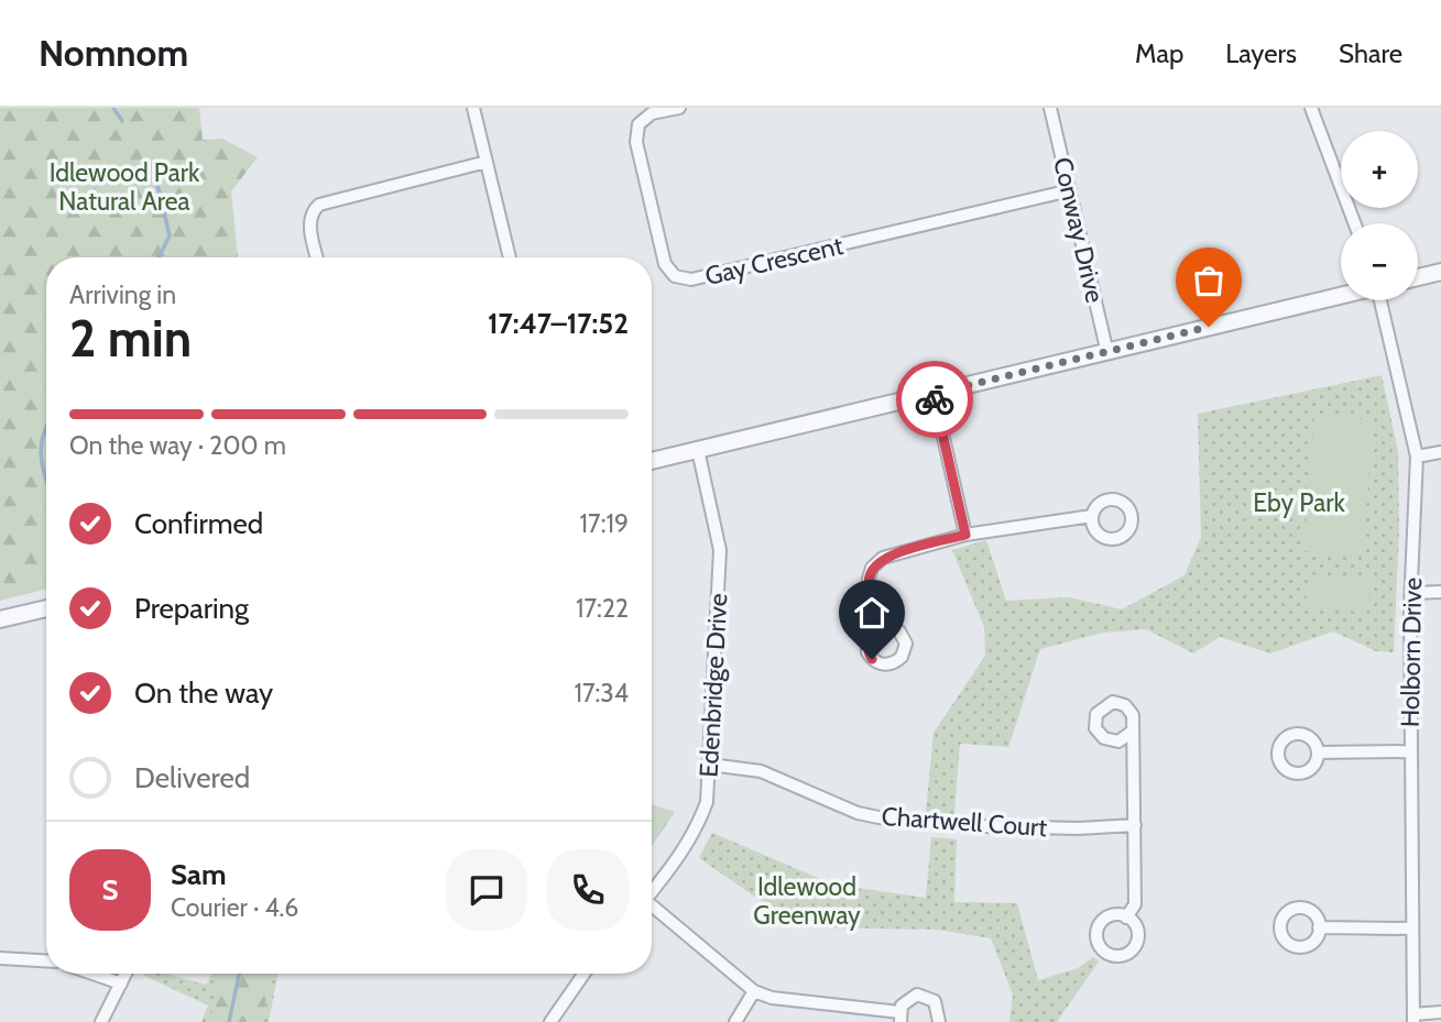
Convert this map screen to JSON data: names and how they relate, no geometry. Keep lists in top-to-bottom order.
{
  "streets": {
    "street": [
      "Conway Drive",
      "Gay Crescent",
      "Holborn Drive",
      "Edenbridge Drive",
      "Chartwell Court"
    ]
  },
  "crossings": [
    ["Conway Drive", "Gay Crescent"],
    ["Edenbridge Drive", "Chartwell Court"]
  ],
  "parks": ["Idlewood Park Natural Area", "Eby Park", "Idlewood Greenway"],
  "page": {
    "header": "Nomnom",
    "nav": ["Map", "Layers", "Share"],
    "map_buttons": ["+", "−"],
    "heading": ["2 min", "Arriving in", "17:47–17:52"],
    "panel": ["Sam", "Courier · 4.6"],
    "bar": "On the way · 200 m",
    "list": [
      ["Confirmed", "17:19"],
      ["Preparing", "17:22"],
      ["On the way", "17:34"],
      "Delivered"
    ],
    "round": "S"
  }
}
